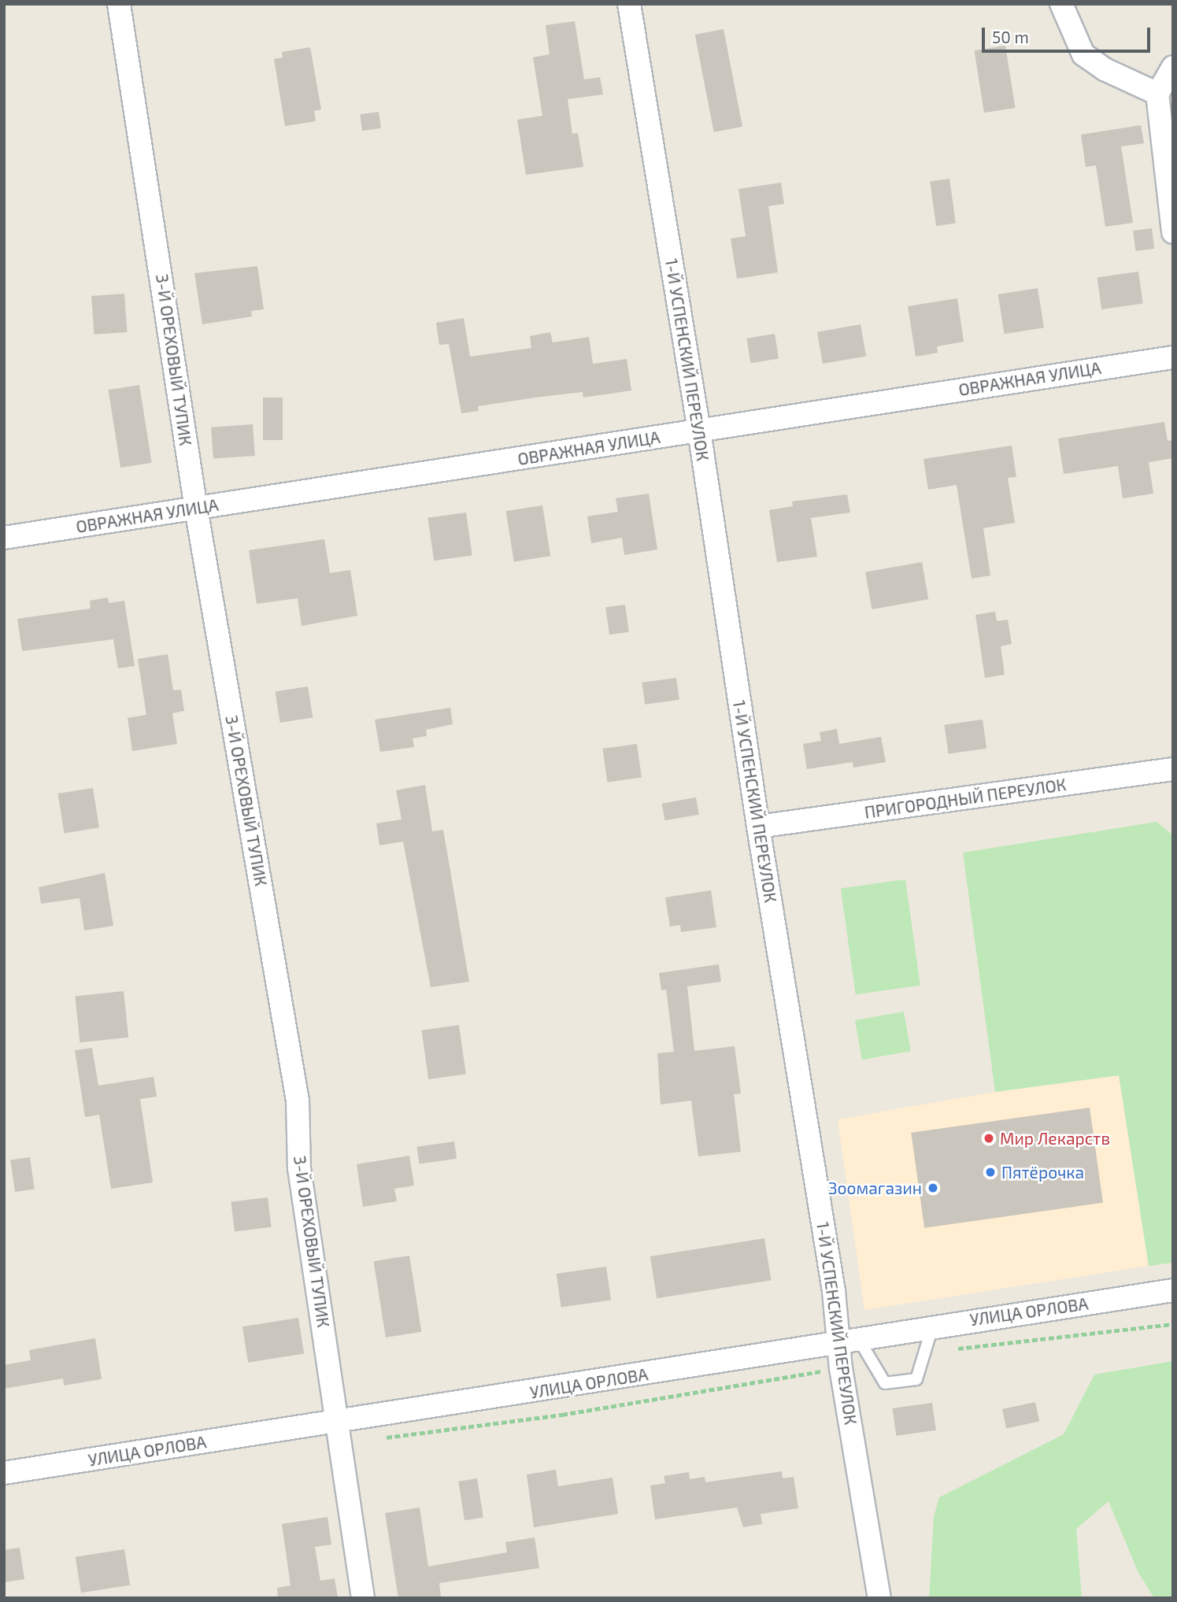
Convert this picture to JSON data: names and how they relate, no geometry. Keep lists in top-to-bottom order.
{
  "streets": {
    "street": [
      "3-Й ОРЕХОВЫЙ ТУПИК",
      "1-Й УСПЕНСКИЙ ПЕРЕУЛОК",
      "ОВРАЖНАЯ УЛИЦА",
      "ПРИГОРОДНЫЙ ПЕРЕУЛОК",
      "УЛИЦА ОРЛОВА"
    ]
  },
  "crossings": [
    ["3-Й ОРЕХОВЫЙ ТУПИК", "ОВРАЖНАЯ УЛИЦА"],
    ["3-Й ОРЕХОВЫЙ ТУПИК", "УЛИЦА ОРЛОВА"],
    ["1-Й УСПЕНСКИЙ ПЕРЕУЛОК", "ОВРАЖНАЯ УЛИЦА"],
    ["1-Й УСПЕНСКИЙ ПЕРЕУЛОК", "ПРИГОРОДНЫЙ ПЕРЕУЛОК"],
    ["1-Й УСПЕНСКИЙ ПЕРЕУЛОК", "УЛИЦА ОРЛОВА"]
  ],
  "places": ["Мир Лекарств", "Пятёрочка", "Зоомагазин"],
  "scale_bar": "50 m"
}
